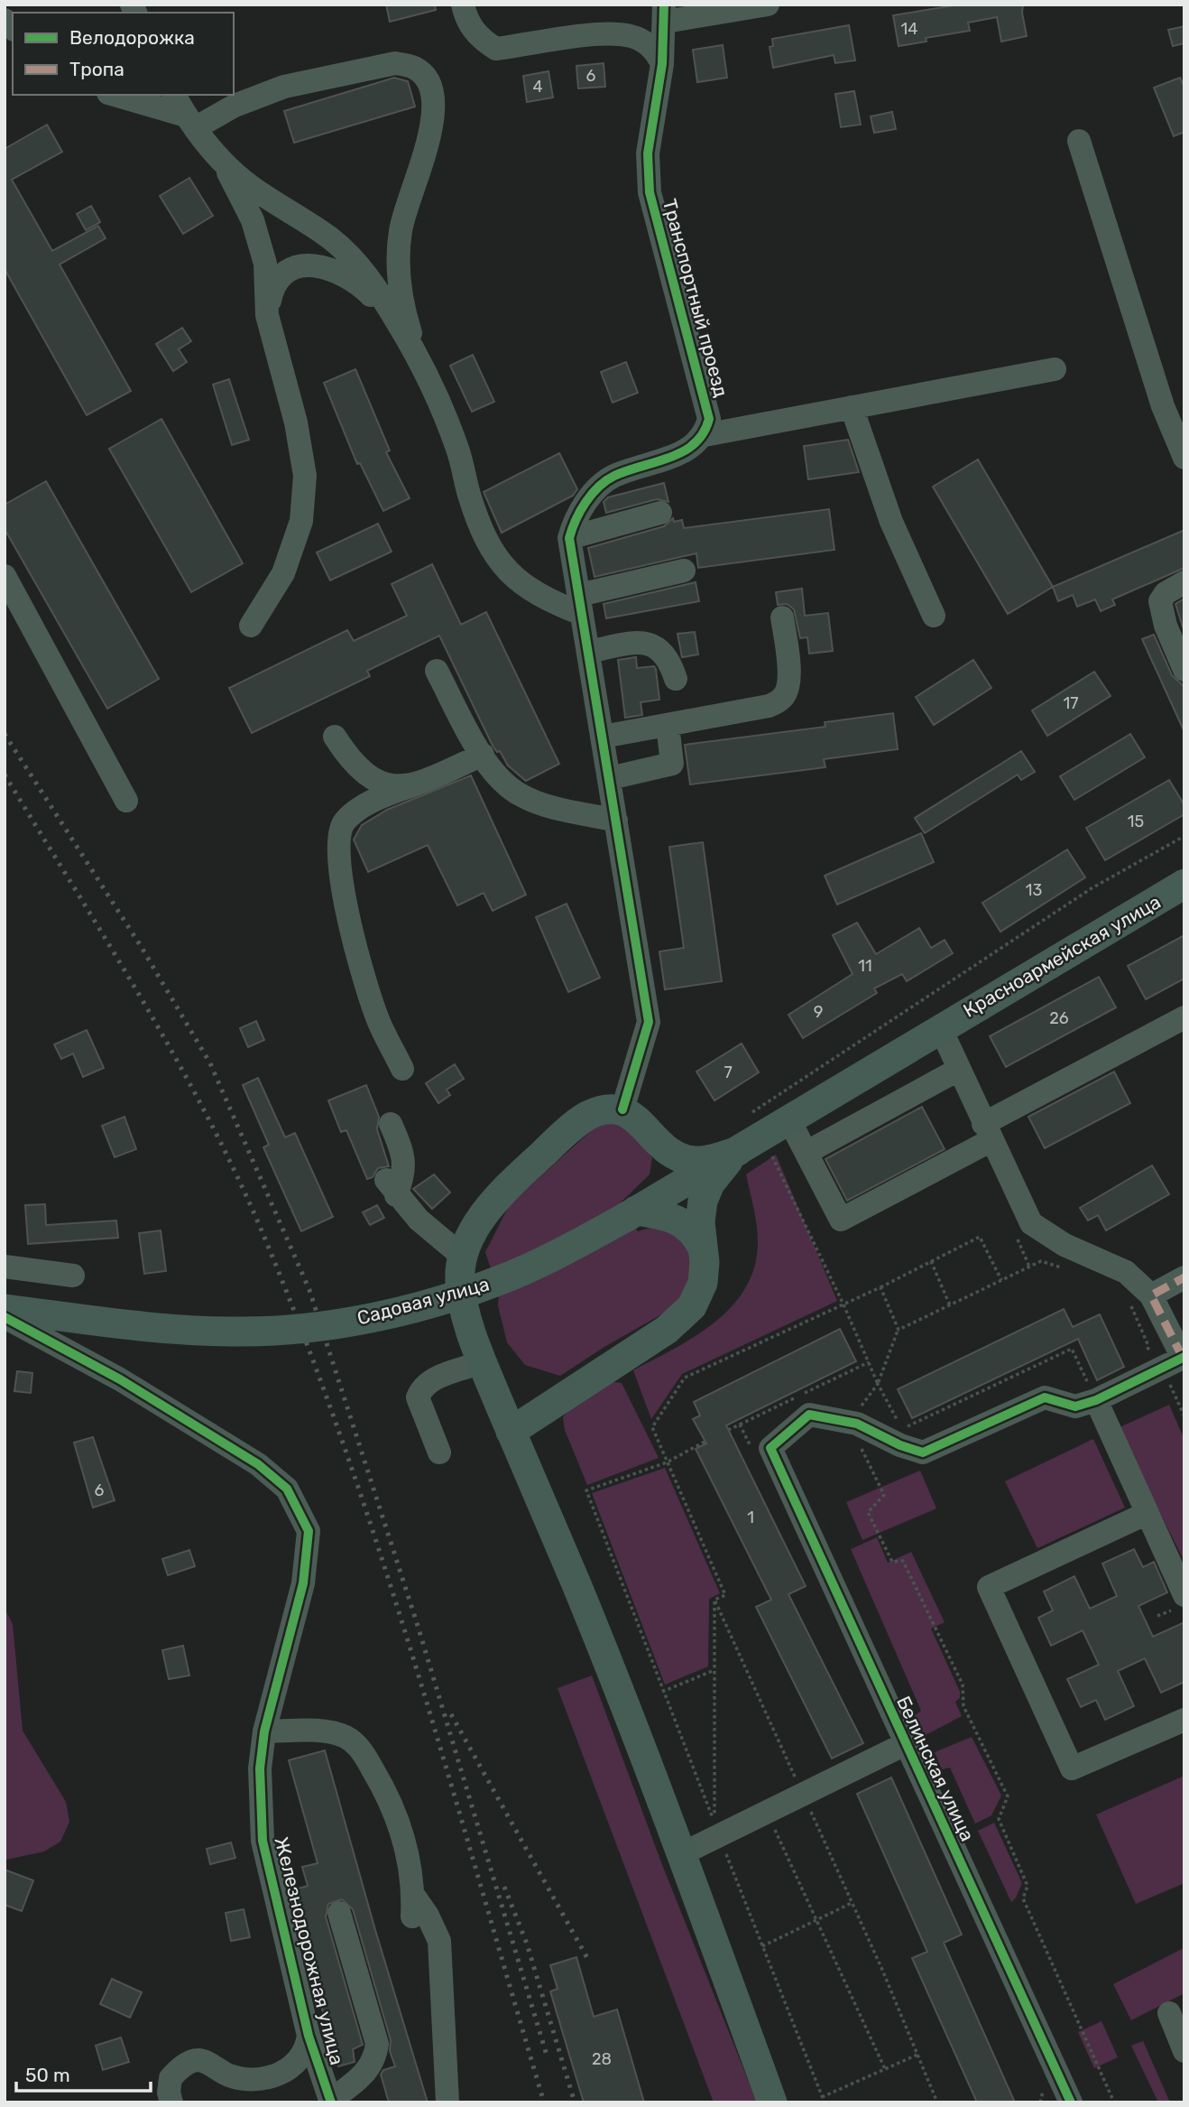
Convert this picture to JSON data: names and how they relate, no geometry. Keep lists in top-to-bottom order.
{
  "streets": {
    "main road": ["Красноармейская улица", "Садовая улица"],
    "street": ["Транспортный проезд", "Белинская улица", "Железнодорожная улица"]
  },
  "crossings": [
    ["Красноармейская улица", "Садовая улица"]
  ],
  "house_numbers": [
    "14",
    "6",
    "4",
    "17",
    "15",
    "13",
    "11",
    "9",
    "26",
    "7",
    "6",
    "1",
    "28"
  ],
  "legend": ["Велодорожка", "Тропа"],
  "scale_bar": "50 m"
}
